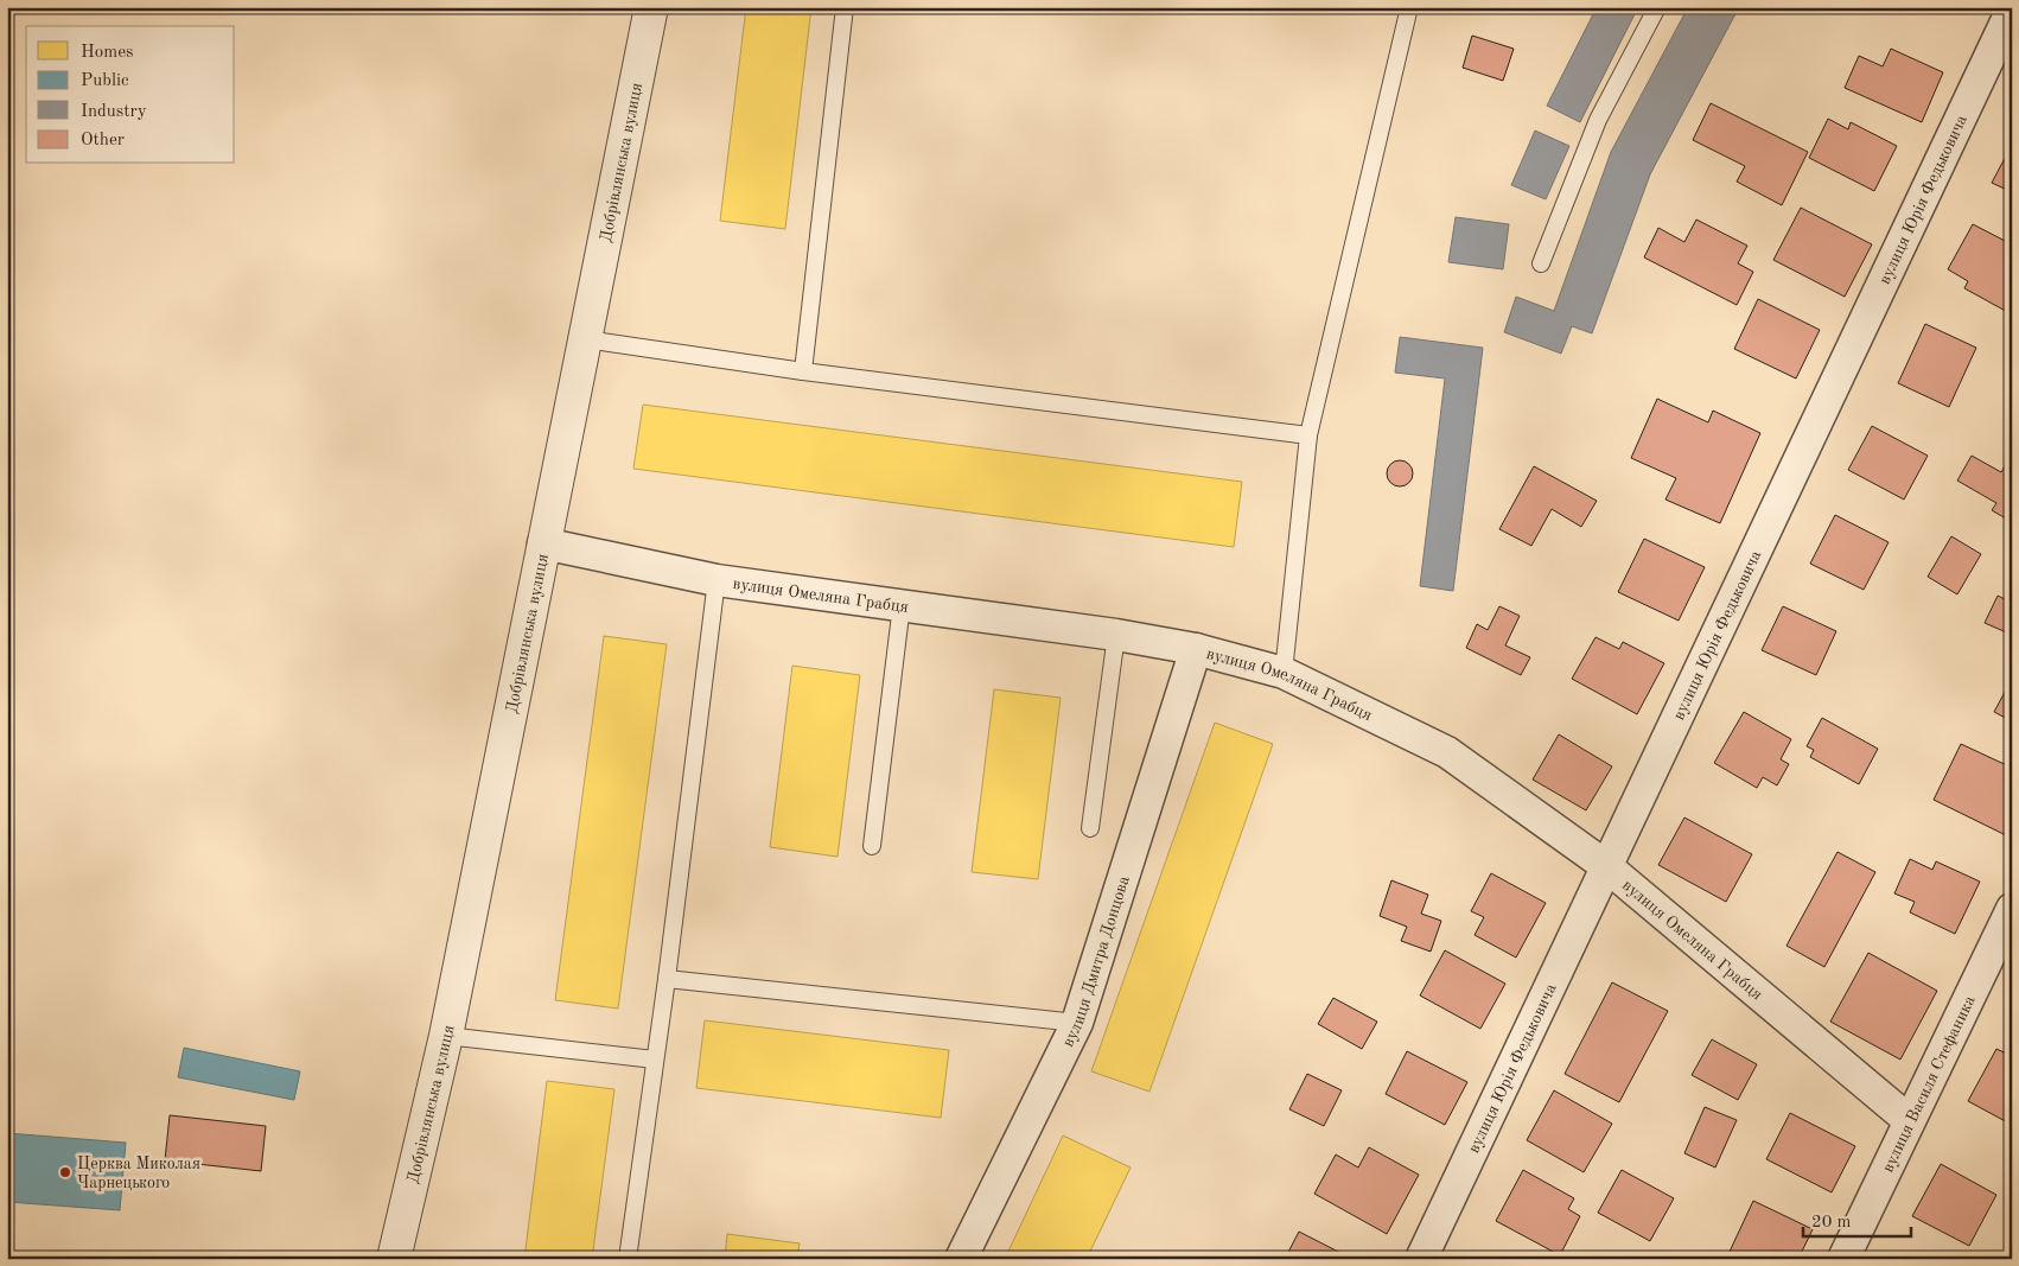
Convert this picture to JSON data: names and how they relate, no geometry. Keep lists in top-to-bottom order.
{
  "streets": {
    "street": [
      "Добрівлянська вулиця",
      "вулиця Юрія Федьковича",
      "вулиця Омеляна Грабця",
      "вулиця Дмитра Донцова",
      "вулиця Василя Стефаника"
    ]
  },
  "crossings": [
    ["Добрівлянська вулиця", "вулиця Омеляна Грабця"],
    ["вулиця Юрія Федьковича", "вулиця Омеляна Грабця"],
    ["вулиця Омеляна Грабця", "вулиця Дмитра Донцова"],
    ["вулиця Омеляна Грабця", "вулиця Василя Стефаника"]
  ],
  "places": ["Церква Миколая Чарнецького"],
  "legend": [
    "Homes",
    "Public",
    "Industry",
    "Other"
  ],
  "scale_bar": "20 m"
}
